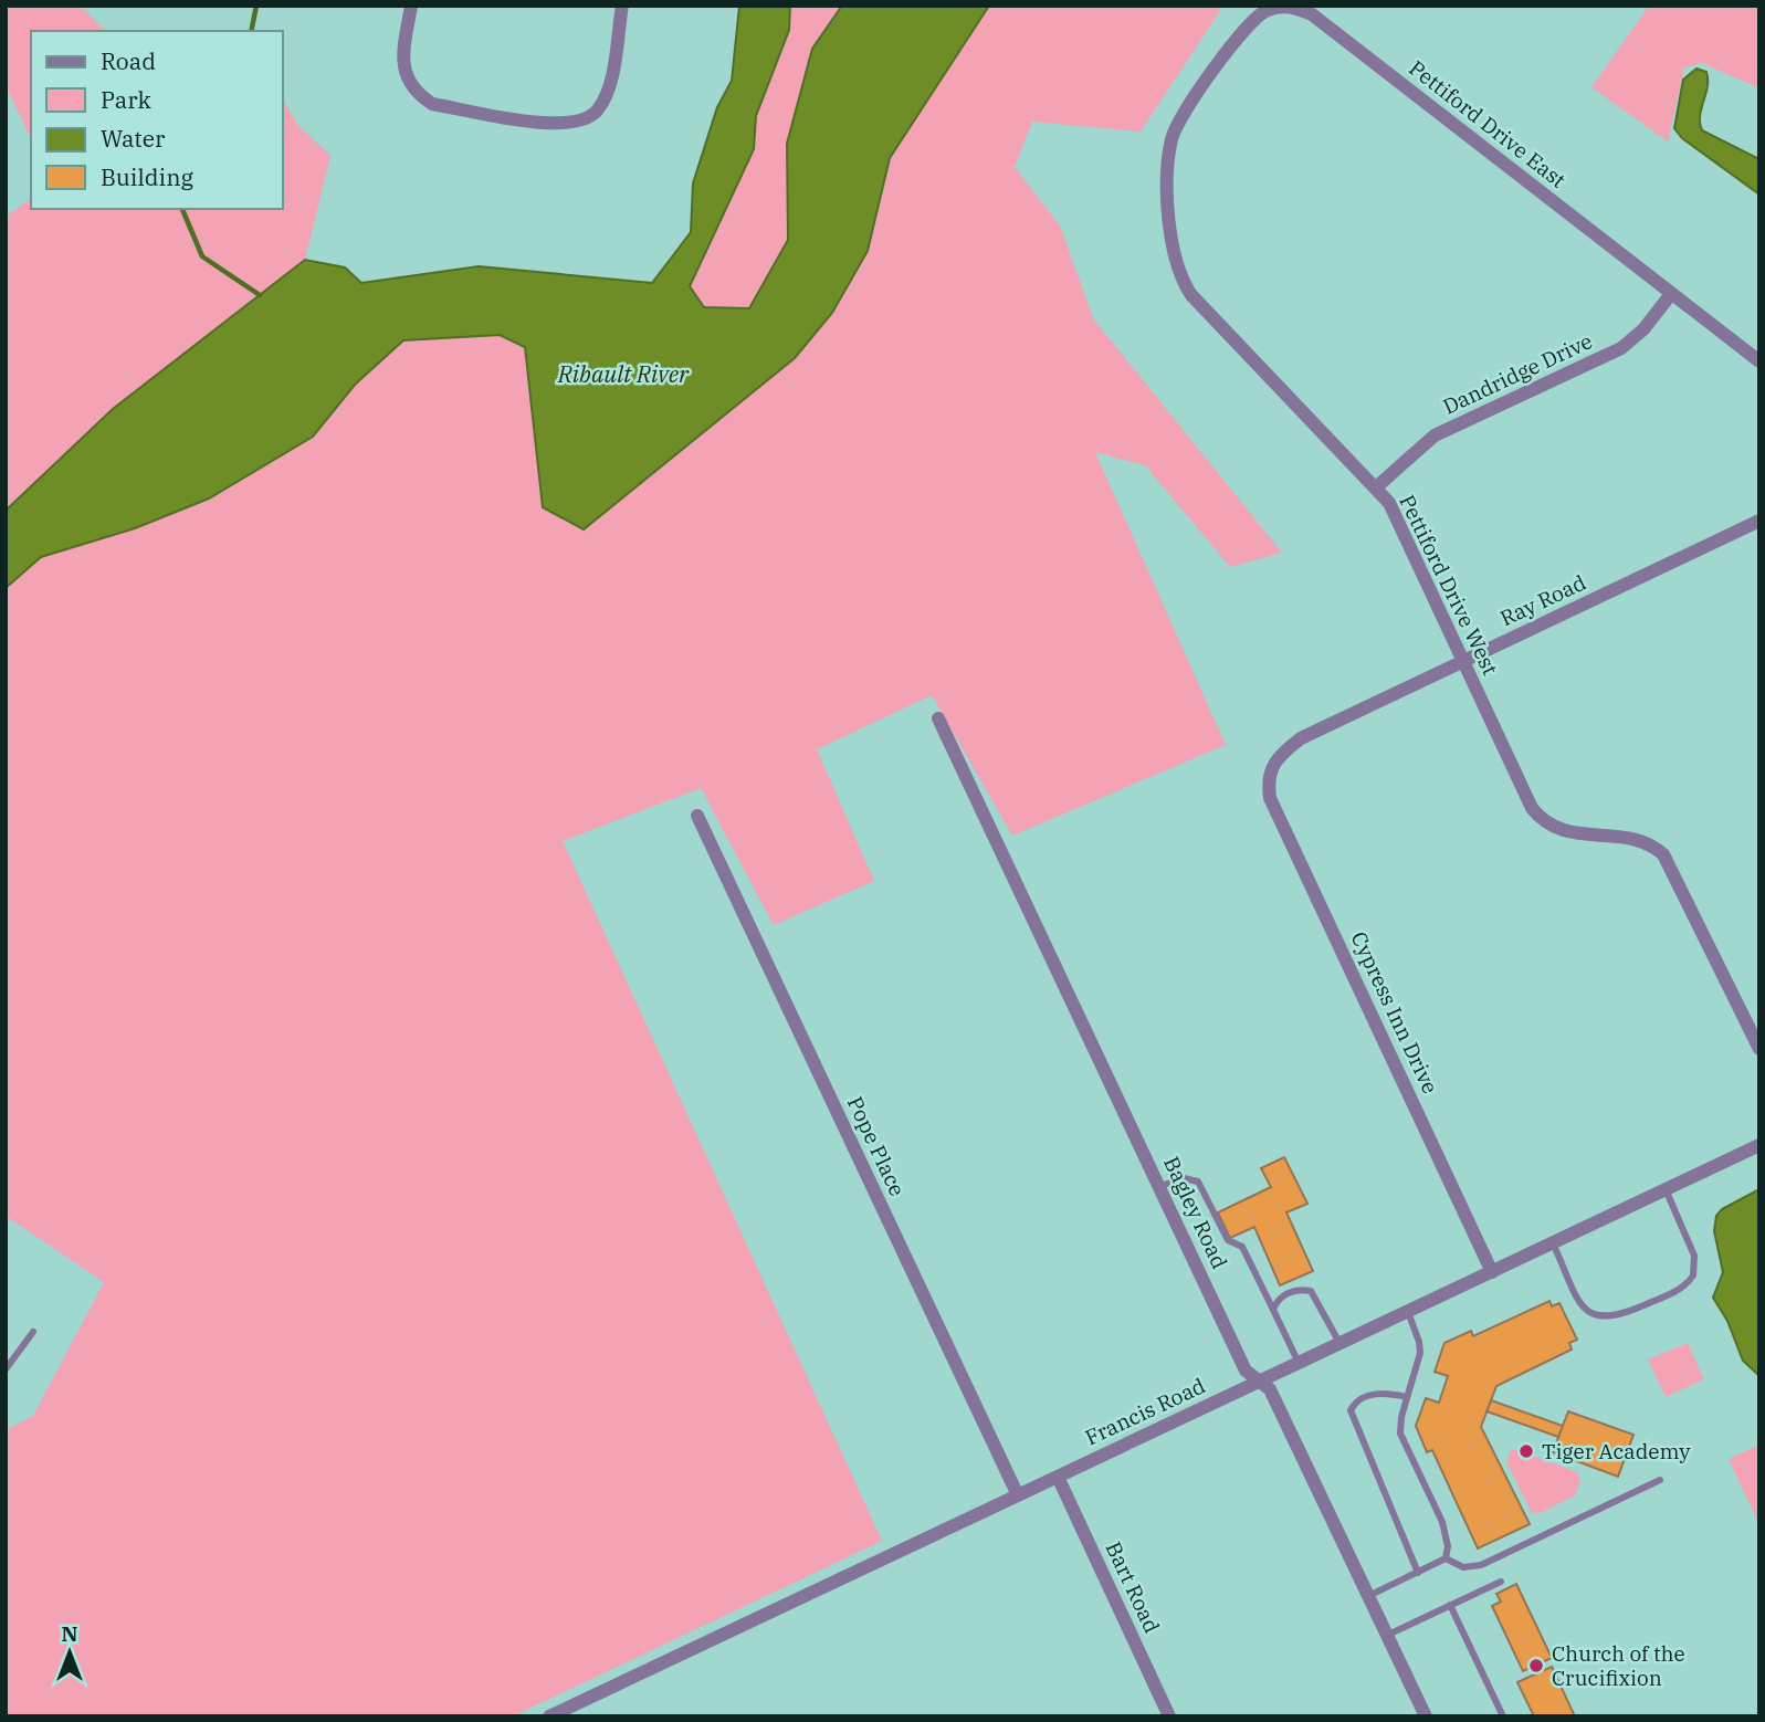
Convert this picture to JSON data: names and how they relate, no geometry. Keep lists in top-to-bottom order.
{
  "streets": {
    "street": [
      "Pettiford Drive East",
      "Dandridge Drive",
      "Pettiford Drive West",
      "Ray Road",
      "Cypress Inn Drive",
      "Pope Place",
      "Bagley Road",
      "Francis Road",
      "Bart Road"
    ]
  },
  "crossings": [
    ["Pettiford Drive East", "Dandridge Drive"],
    ["Pettiford Drive East", "Pettiford Drive West"],
    ["Dandridge Drive", "Pettiford Drive West"],
    ["Pettiford Drive West", "Ray Road"],
    ["Ray Road", "Cypress Inn Drive"],
    ["Cypress Inn Drive", "Francis Road"],
    ["Pope Place", "Francis Road"],
    ["Bagley Road", "Francis Road"],
    ["Francis Road", "Bart Road"]
  ],
  "water": ["Ribault River"],
  "places": ["Tiger Academy", "Church of the Crucifixion"],
  "legend": [
    "Road",
    "Park",
    "Water",
    "Building"
  ],
  "north": "top"
}
